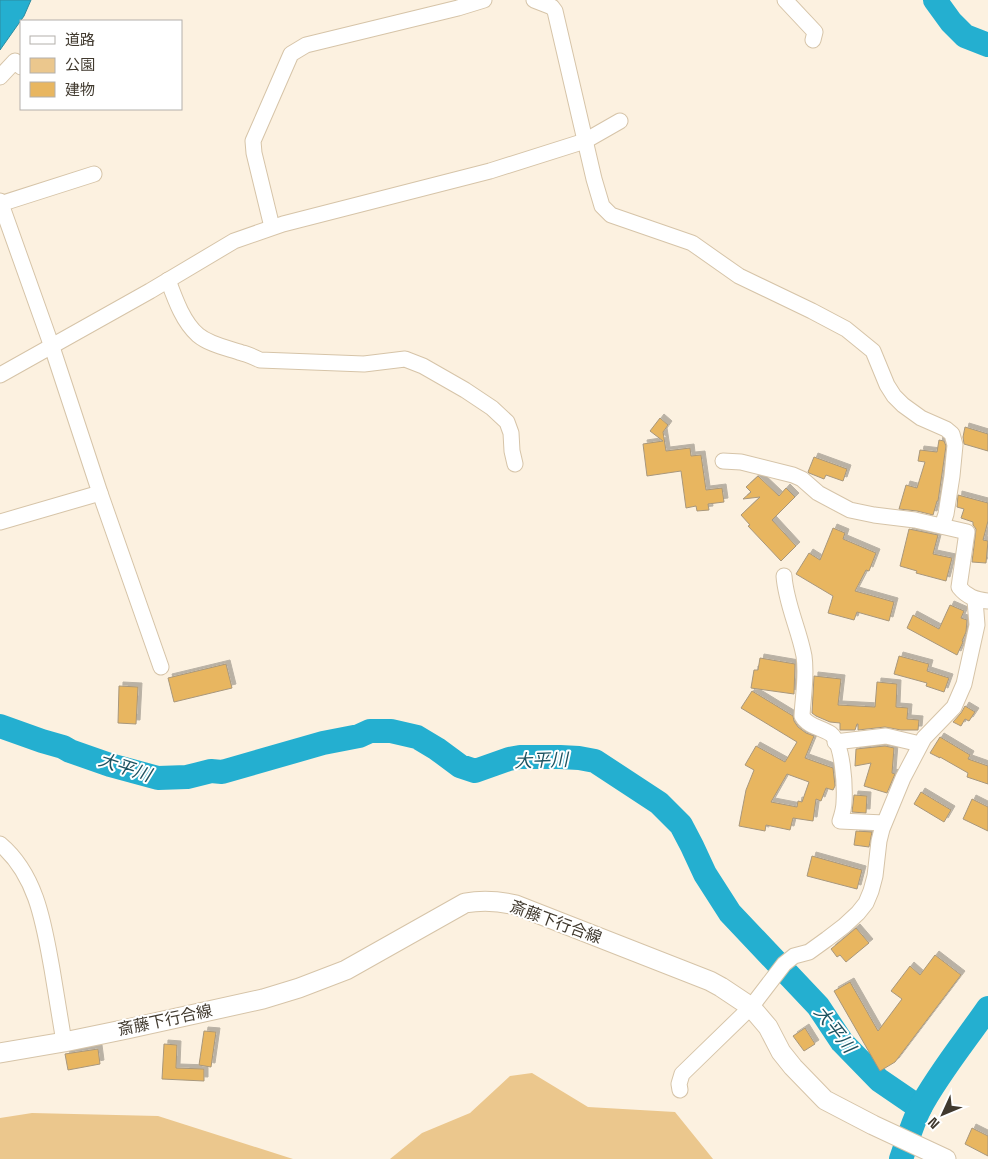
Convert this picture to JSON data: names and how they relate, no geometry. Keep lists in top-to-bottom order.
{
  "streets": {
    "main road": ["斎藤下行合線"]
  },
  "water": ["大平川"],
  "legend": ["道路", "公園", "建物"],
  "north": "bottom left"
}
